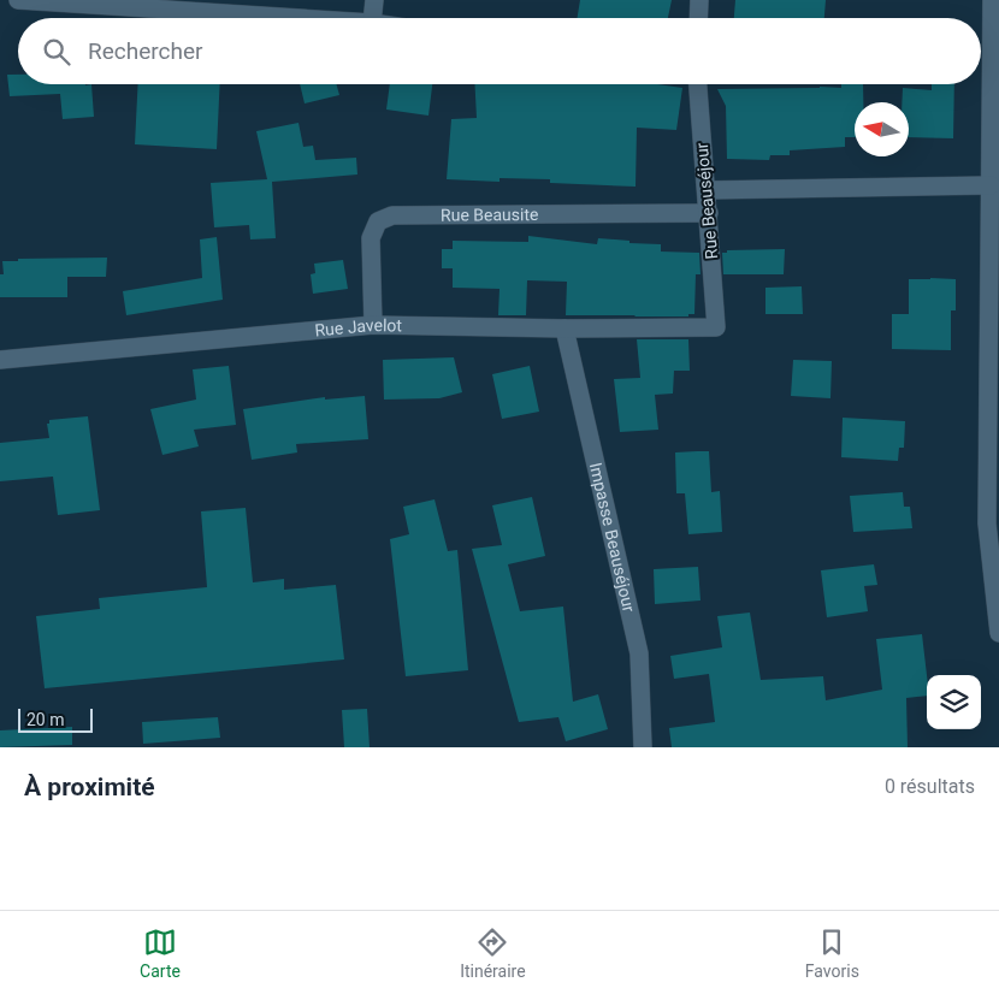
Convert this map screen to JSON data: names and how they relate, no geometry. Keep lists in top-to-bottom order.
{
  "streets": {
    "street": [
      "Rue Beauséjour",
      "Rue Beausite",
      "Rue Javelot",
      "Impasse Beauséjour"
    ]
  },
  "crossings": [
    ["Rue Beauséjour", "Rue Beausite"],
    ["Rue Beauséjour", "Rue Javelot"],
    ["Rue Beausite", "Rue Javelot"],
    ["Rue Javelot", "Impasse Beauséjour"]
  ],
  "scale_bar": "20 m",
  "north": "left",
  "page": {
    "search": "Rechercher",
    "scale": "20 m",
    "heading": ["À proximité", "0 résultats"],
    "nav": ["Carte", "Itinéraire", "Favoris"]
  }
}
